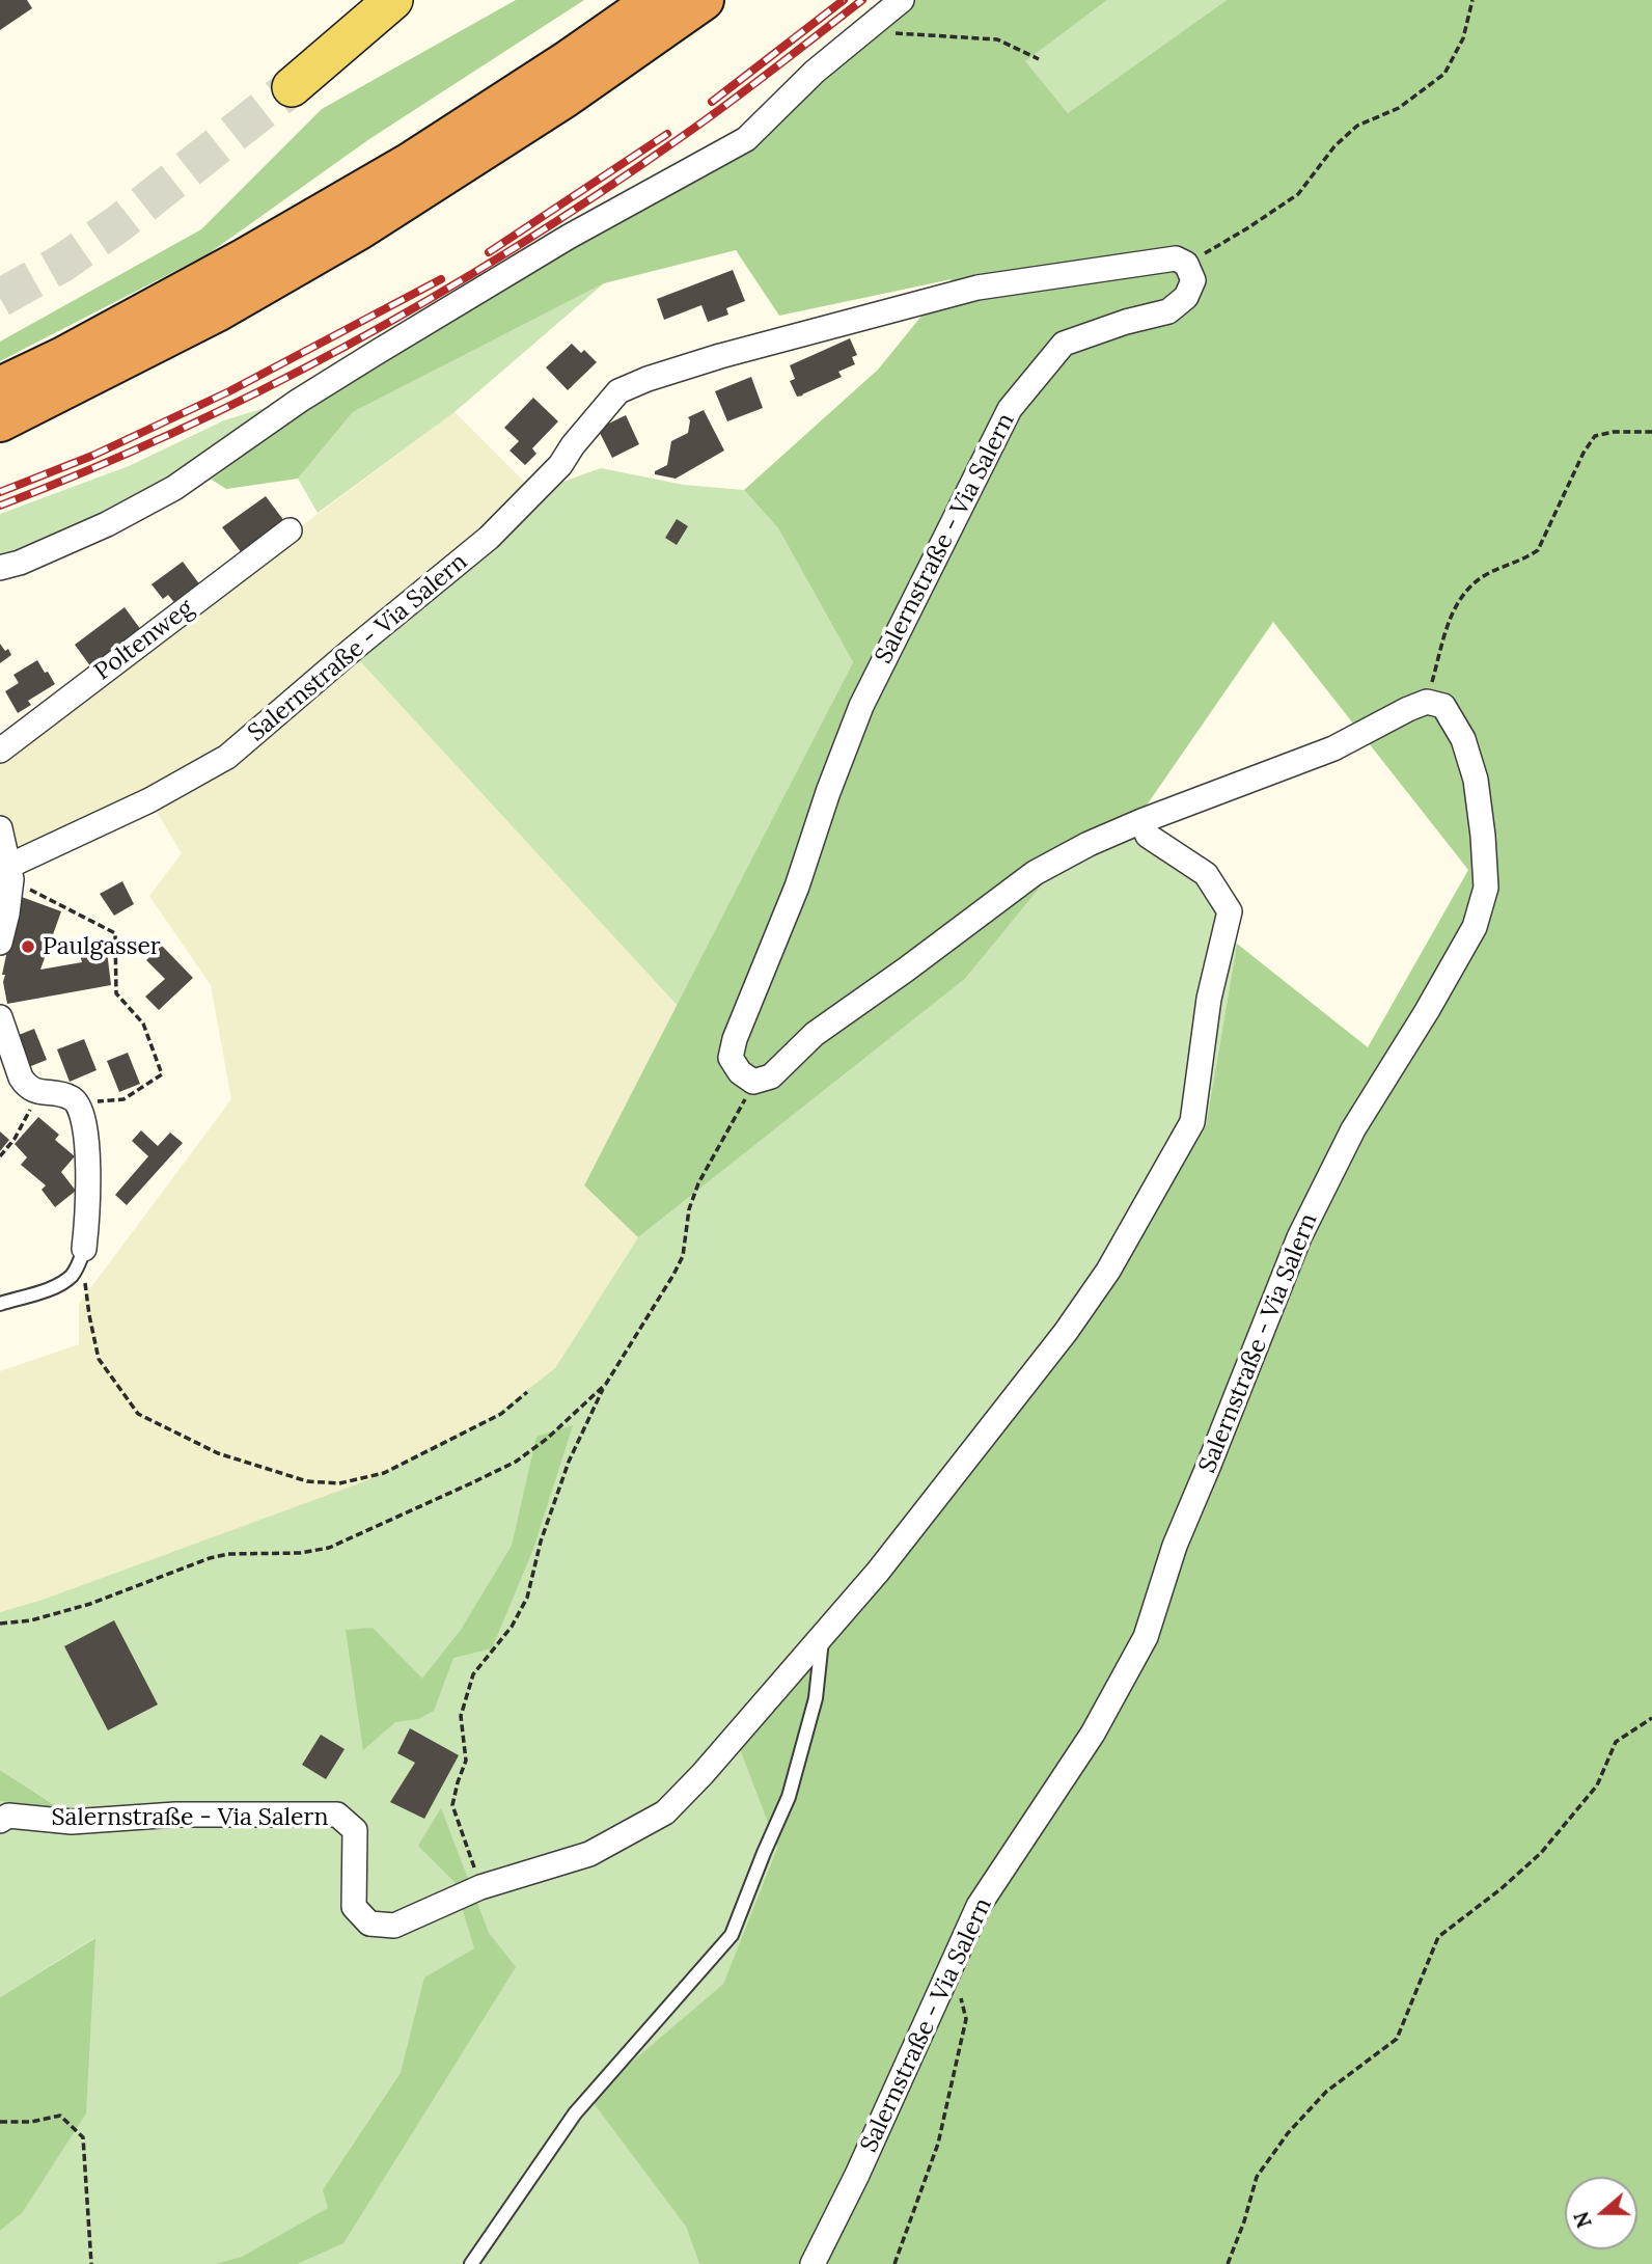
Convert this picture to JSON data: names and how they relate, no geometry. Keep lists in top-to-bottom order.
{
  "streets": {
    "street": ["Salernstraße - Via Salern", "Poltenweg"]
  },
  "places": ["Paulgasser"],
  "north": "left"
}
